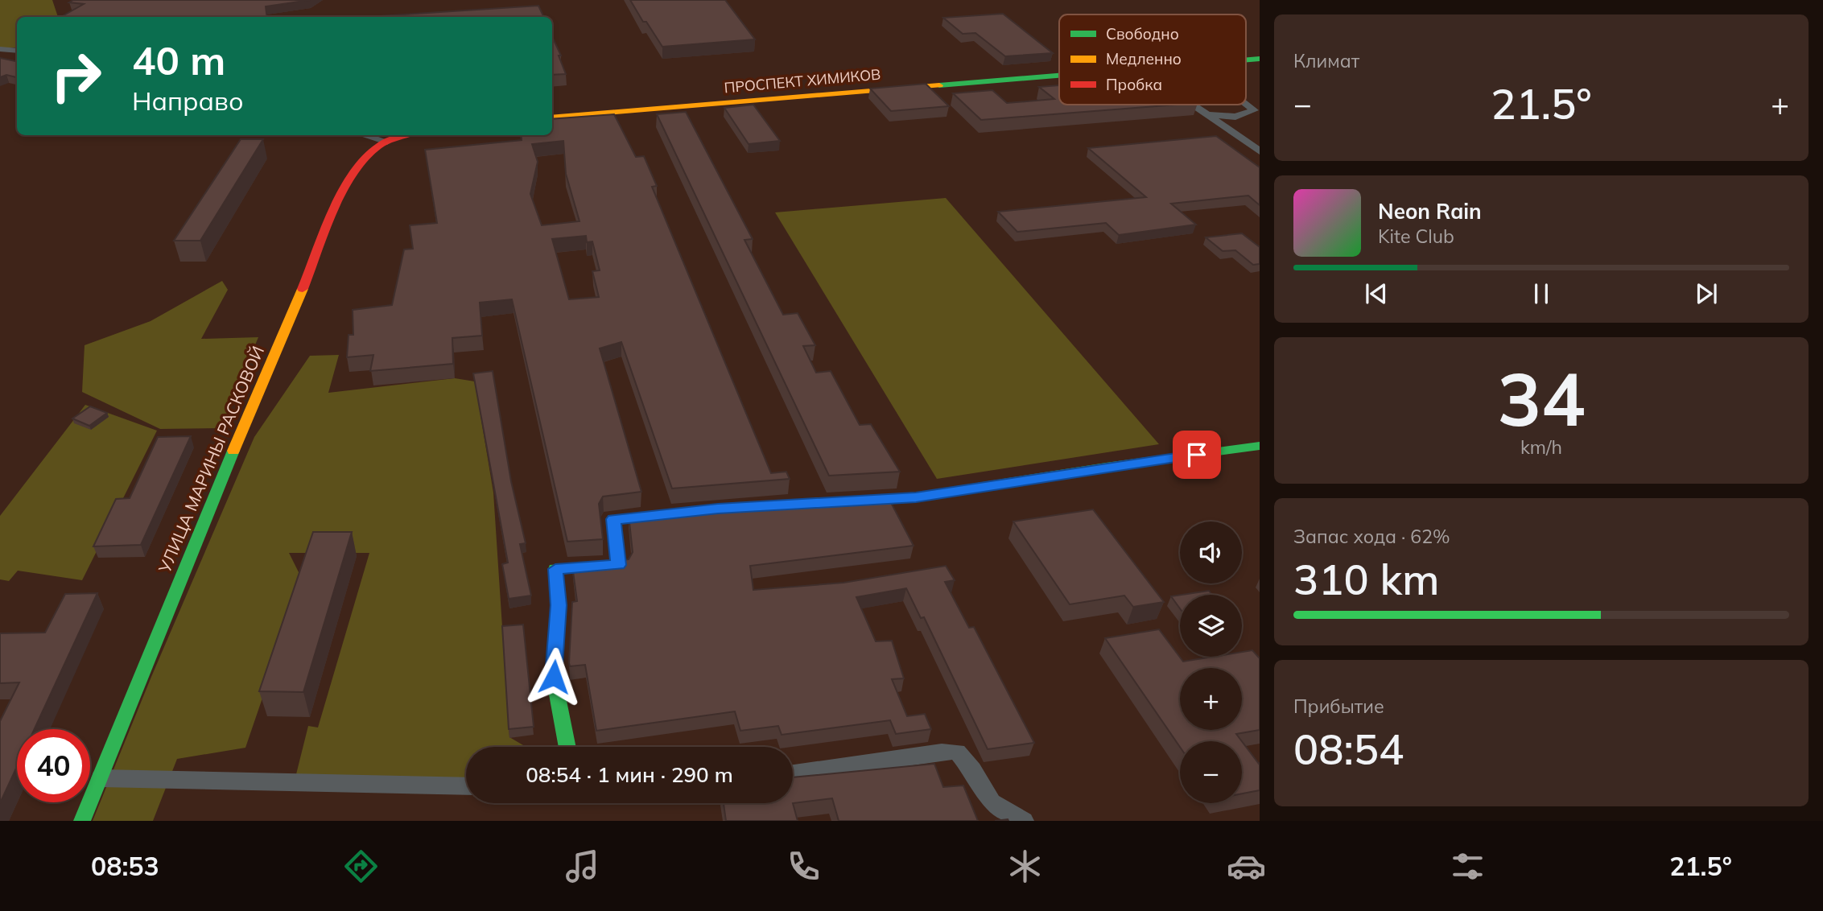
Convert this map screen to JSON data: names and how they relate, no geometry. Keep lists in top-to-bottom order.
{
  "streets": {
    "main road": ["ПРОСПЕКТ ХИМИКОВ", "УЛИЦА МАРИНЫ РАСКОВОЙ"]
  },
  "legend": ["Свободно", "Медленно", "Пробка"],
  "page": {
    "tile": [
      "Климат",
      ["34", "km/h"],
      ["Запас хода · 62%", "310 km"],
      ["Прибытие", "08:54"]
    ],
    "turn": ["40 m", "Направо"],
    "heat": ["−", "21.5°", "+"],
    "song": ["Neon Rain", "Kite Club"],
    "map_buttons": ["+", "−"],
    "limit": "40",
    "trip": "08:54 · 1 мин · 290 m",
    "tabs": ["08:53", "21.5°"]
  }
}
